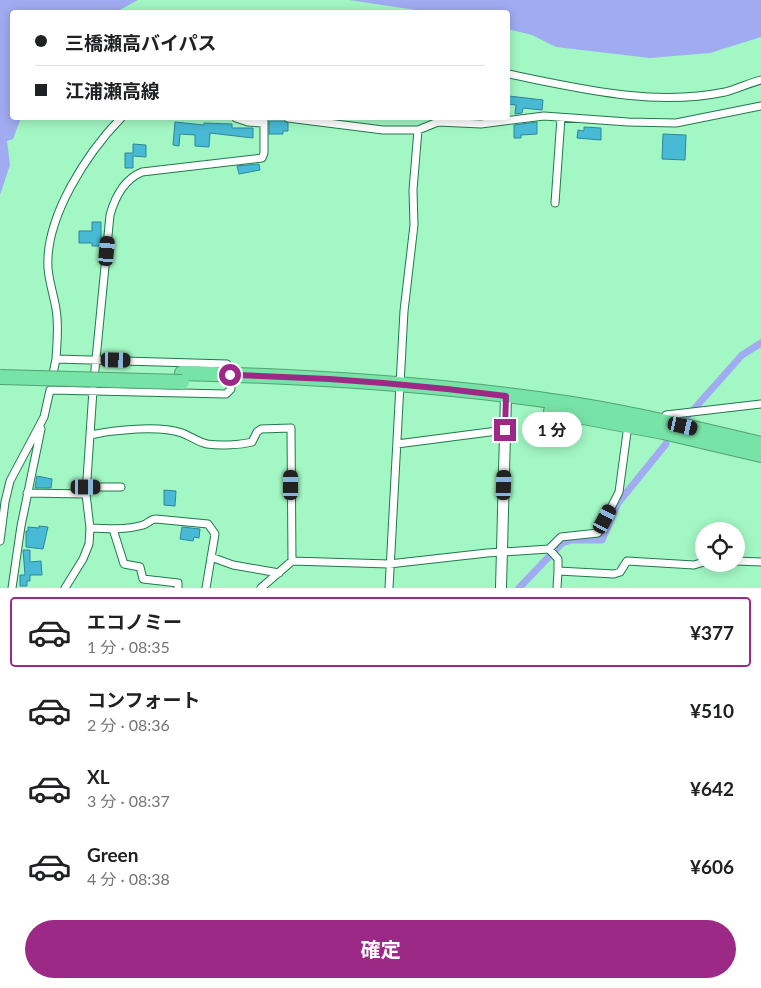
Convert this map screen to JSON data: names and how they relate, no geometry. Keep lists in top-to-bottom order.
{
  "page": {
    "banner": ["三橋瀬高バイパス", "江浦瀬高線"],
    "bubble": "1 分",
    "list": [
      {
        "name": "エコノミー",
        "note": "1 分 · 08:35",
        "value": "¥377"
      },
      {
        "name": "コンフォート",
        "note": "2 分 · 08:36",
        "value": "¥510"
      },
      {
        "name": "XL",
        "note": "3 分 · 08:37",
        "value": "¥642"
      },
      {
        "name": "Green",
        "note": "4 分 · 08:38",
        "value": "¥606"
      }
    ],
    "buttons": "確定"
  }
}
